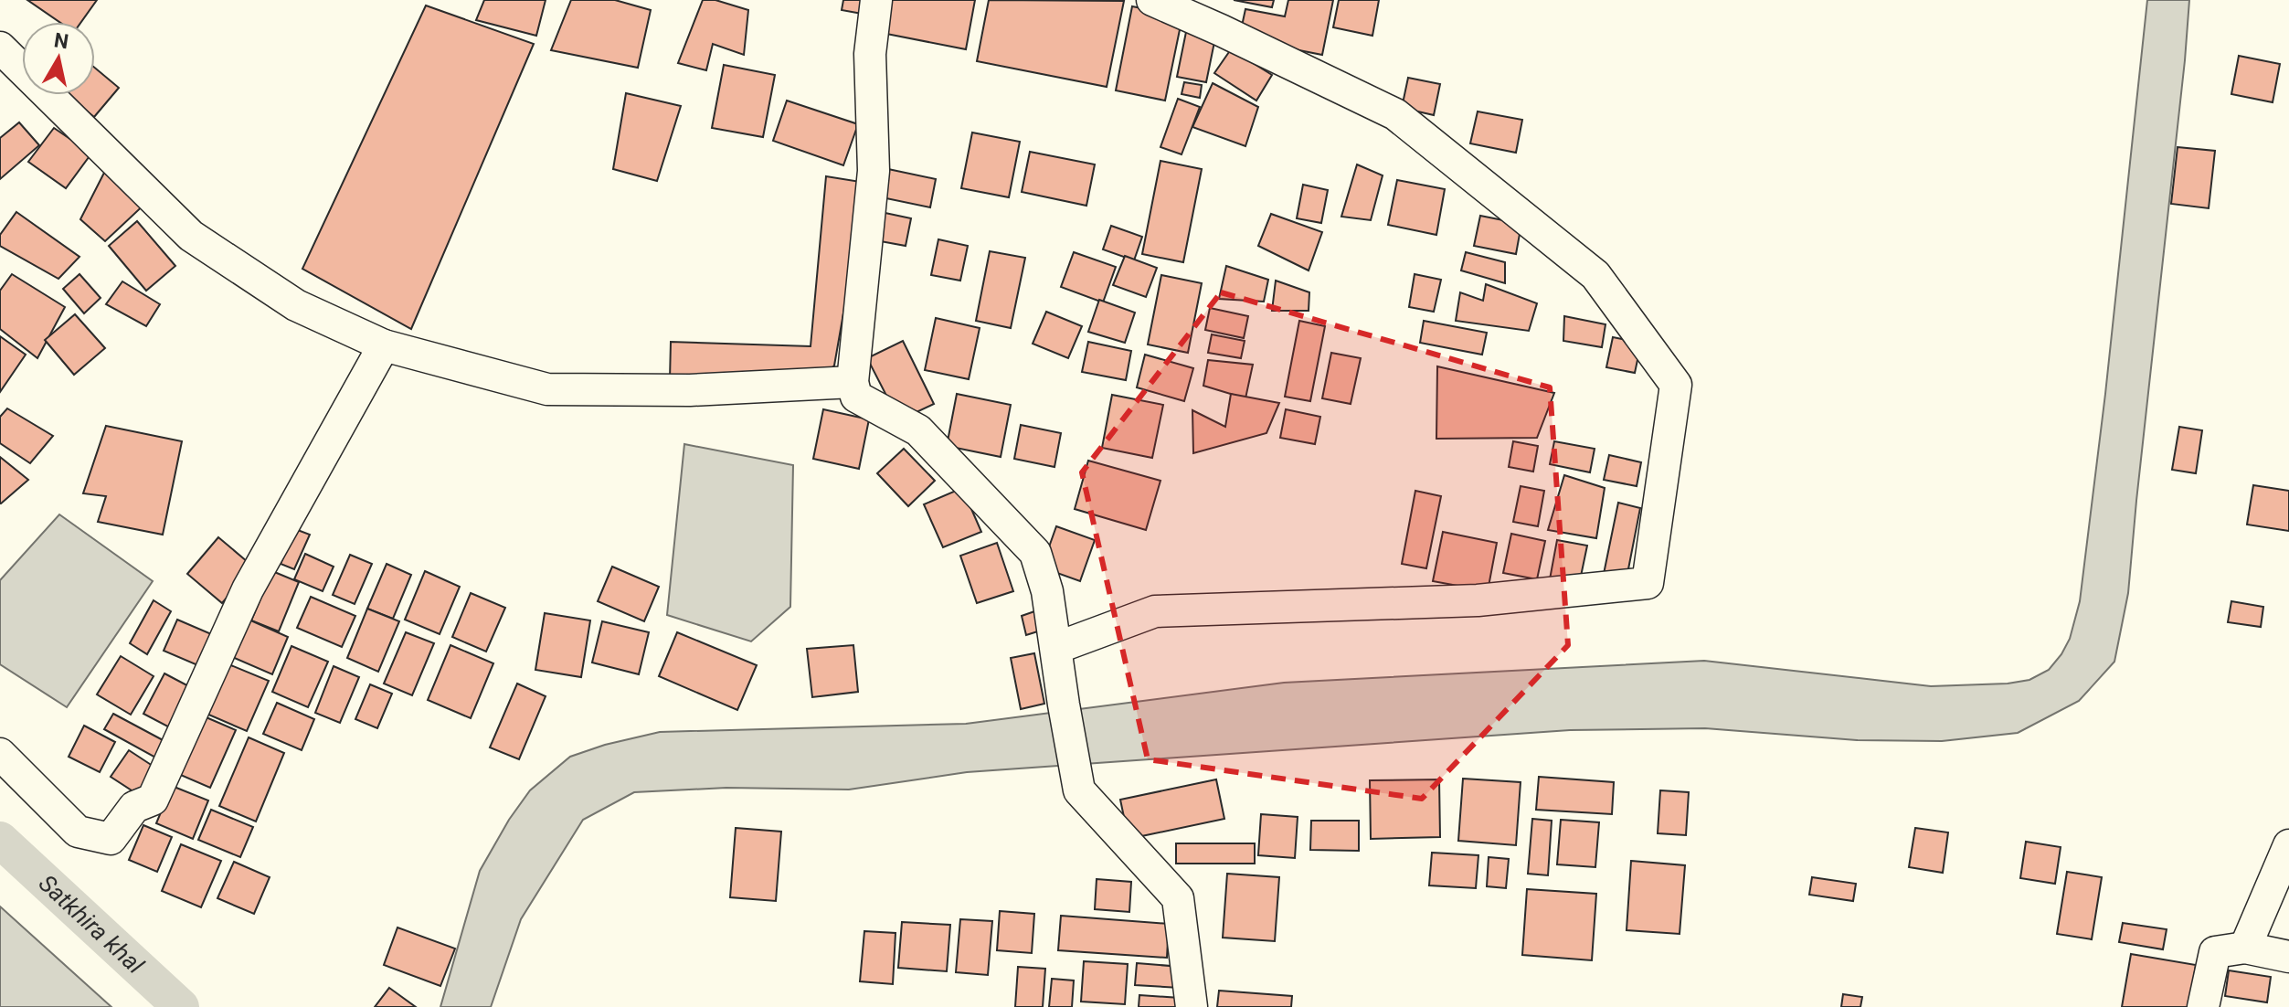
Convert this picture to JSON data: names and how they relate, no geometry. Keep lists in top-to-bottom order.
{
  "water": ["Satkhira khal"],
  "north": "top"
}
